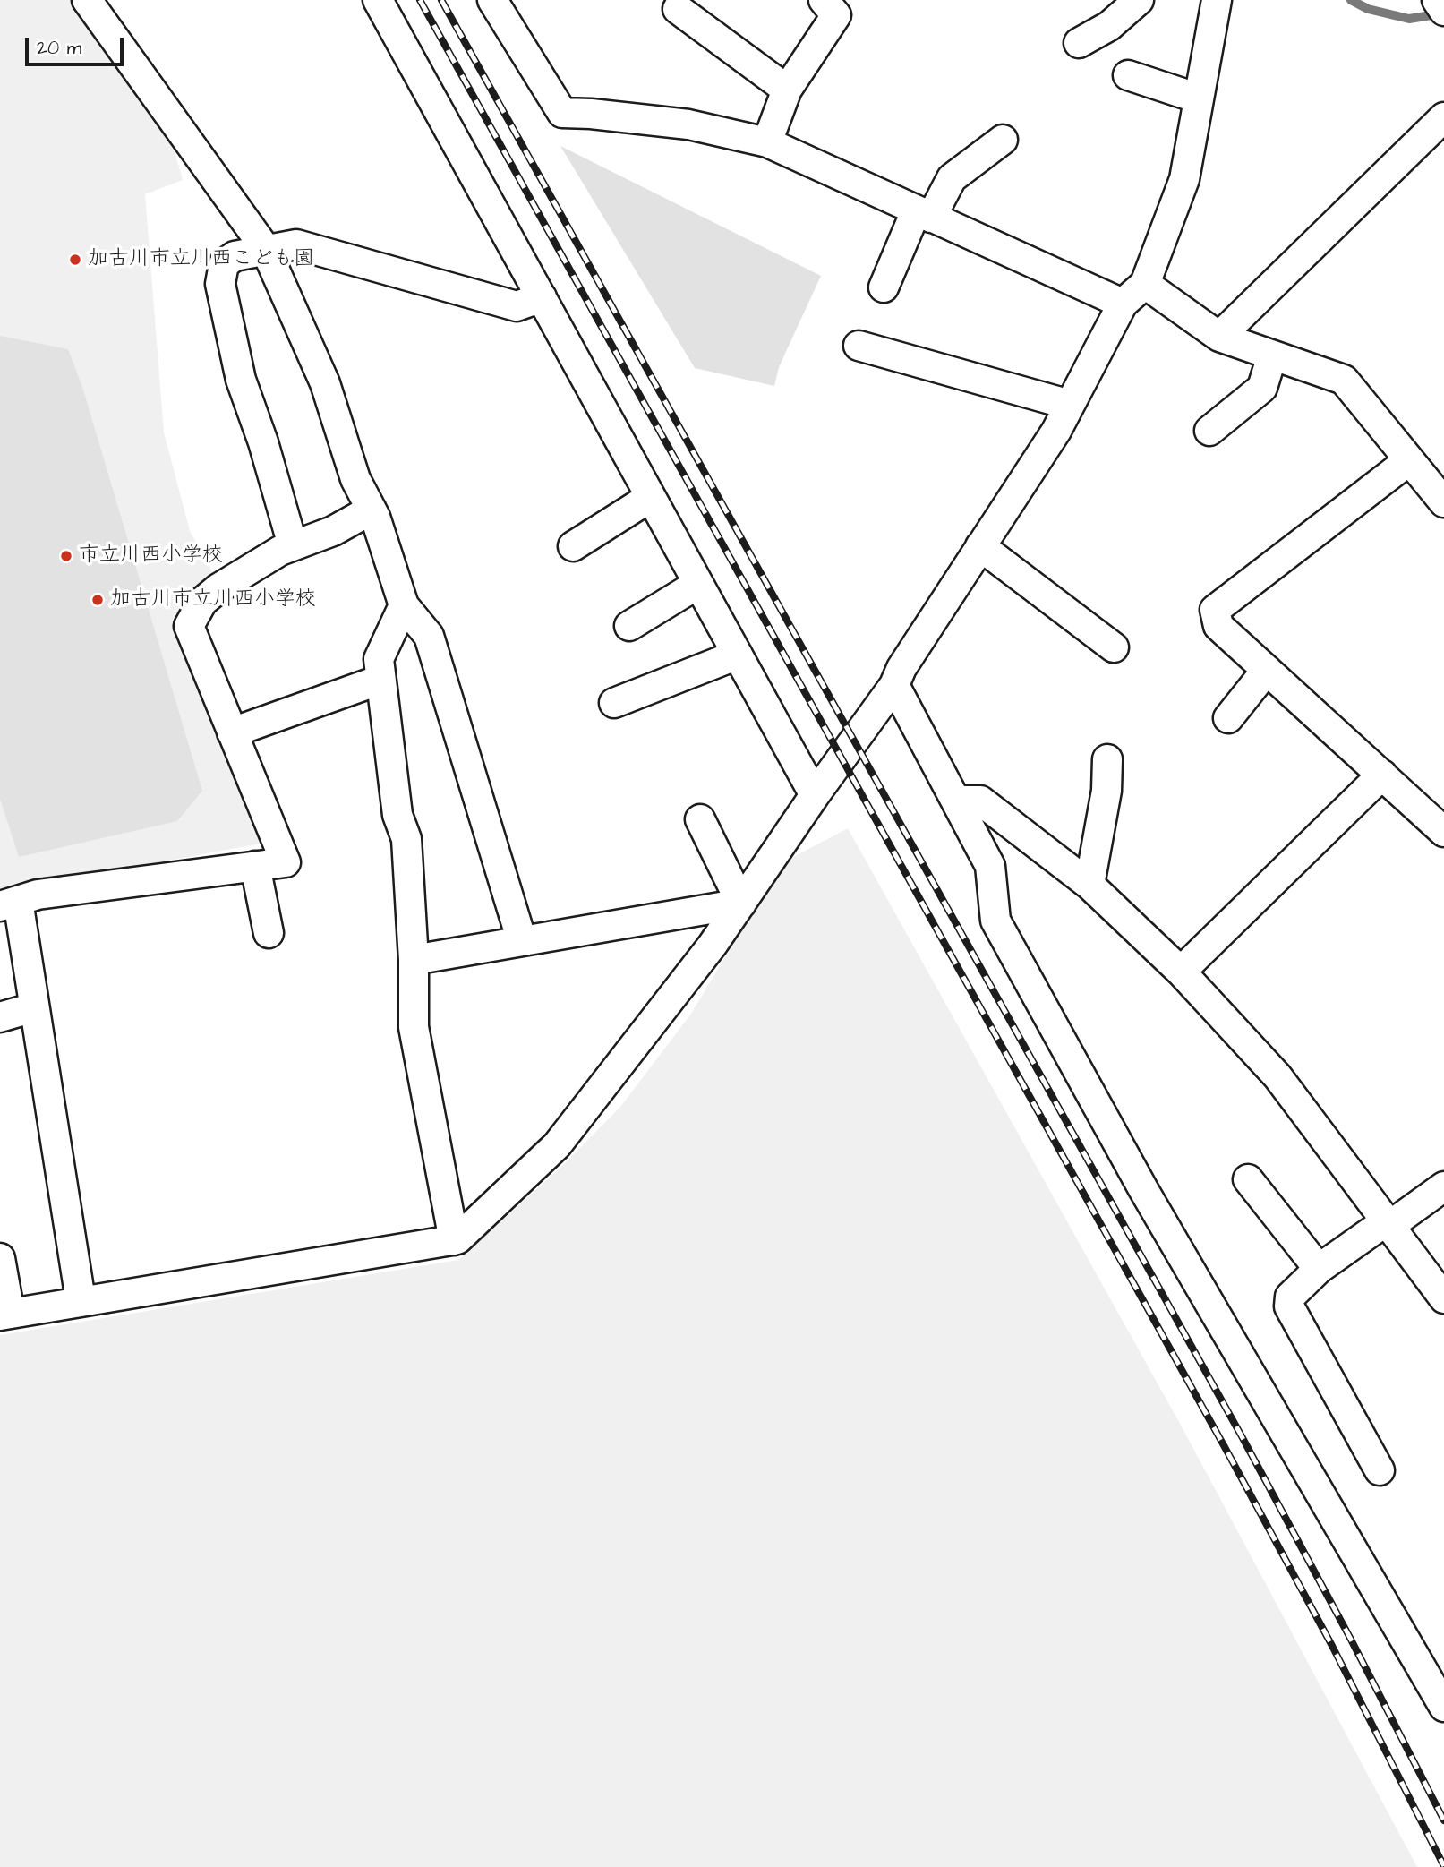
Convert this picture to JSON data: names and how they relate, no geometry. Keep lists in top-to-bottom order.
{
  "places": ["加古川市立川西こども園", "市立川西小学校", "加古川市立川西小学校"],
  "scale_bar": "20 m"
}
